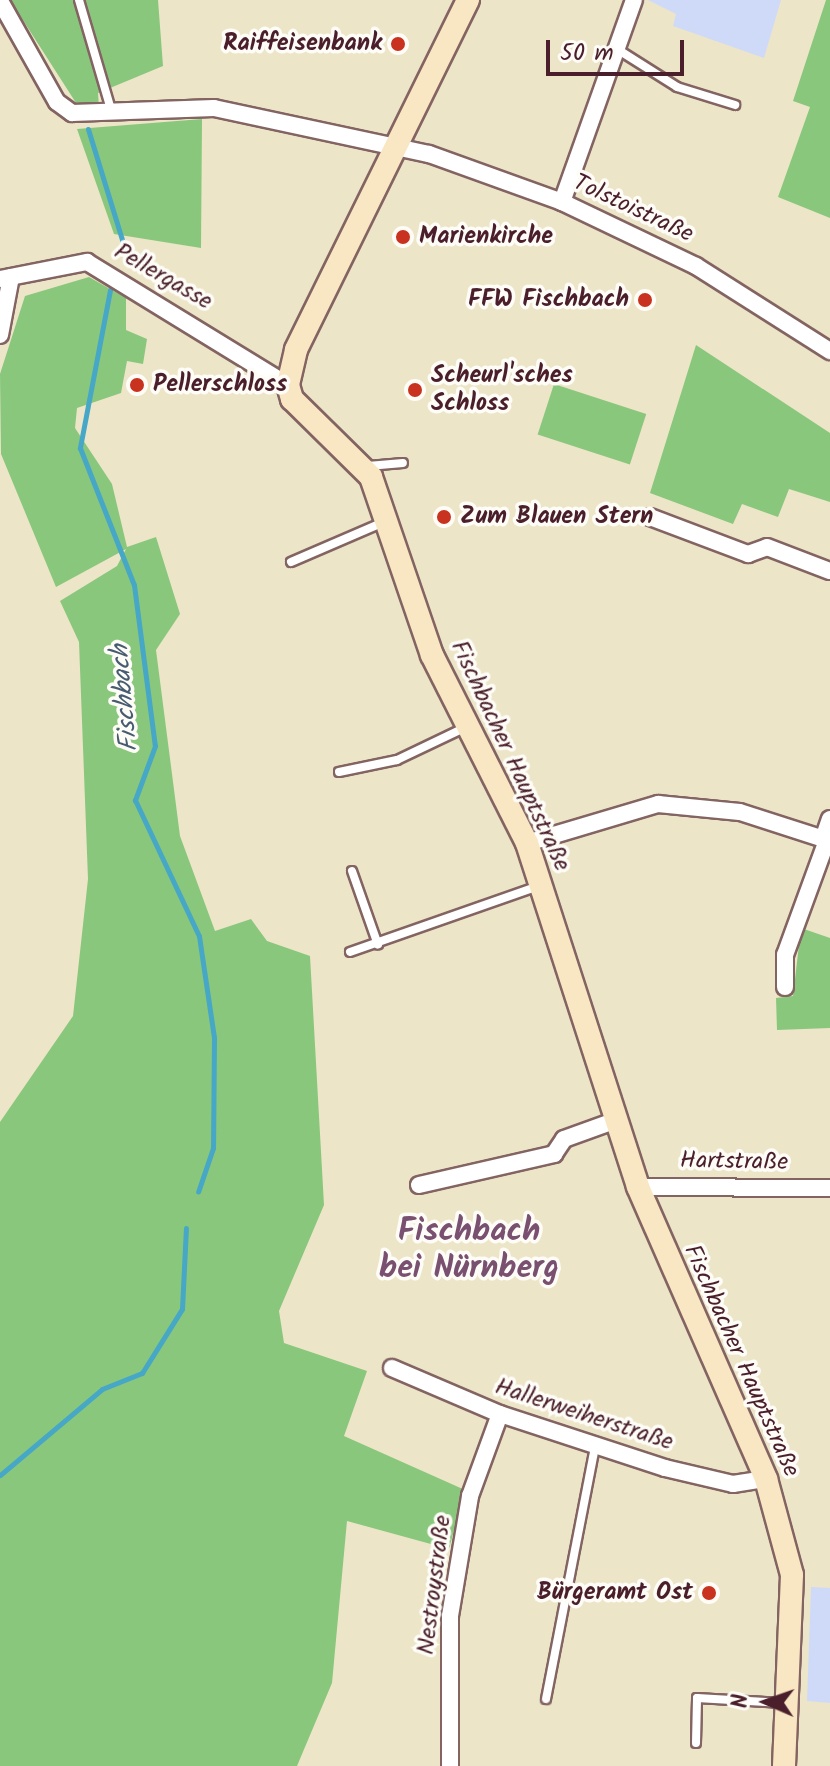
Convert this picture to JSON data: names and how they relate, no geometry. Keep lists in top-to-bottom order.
{
  "streets": {
    "main road": ["Fischbacher Hauptstraße"],
    "street": [
      "Tolstoistraße",
      "Pellergasse",
      "Hartstraße",
      "Hallerweiherstraße",
      "Nestroystraße"
    ]
  },
  "crossings": [
    ["Pellergasse", "Fischbacher Hauptstraße"],
    ["Fischbacher Hauptstraße", "Hartstraße"],
    ["Fischbacher Hauptstraße", "Hallerweiherstraße"],
    ["Hallerweiherstraße", "Nestroystraße"]
  ],
  "districts": ["Fischbach bei Nürnberg"],
  "water": ["Fischbach"],
  "places": [
    "Raiffeisenbank",
    "Marienkirche",
    "FFW Fischbach",
    "Pellerschloss",
    "Scheurl'sches Schloss",
    "Zum Blauen Stern",
    "Bürgeramt Ost"
  ],
  "scale_bar": "50 m",
  "north": "left"
}
